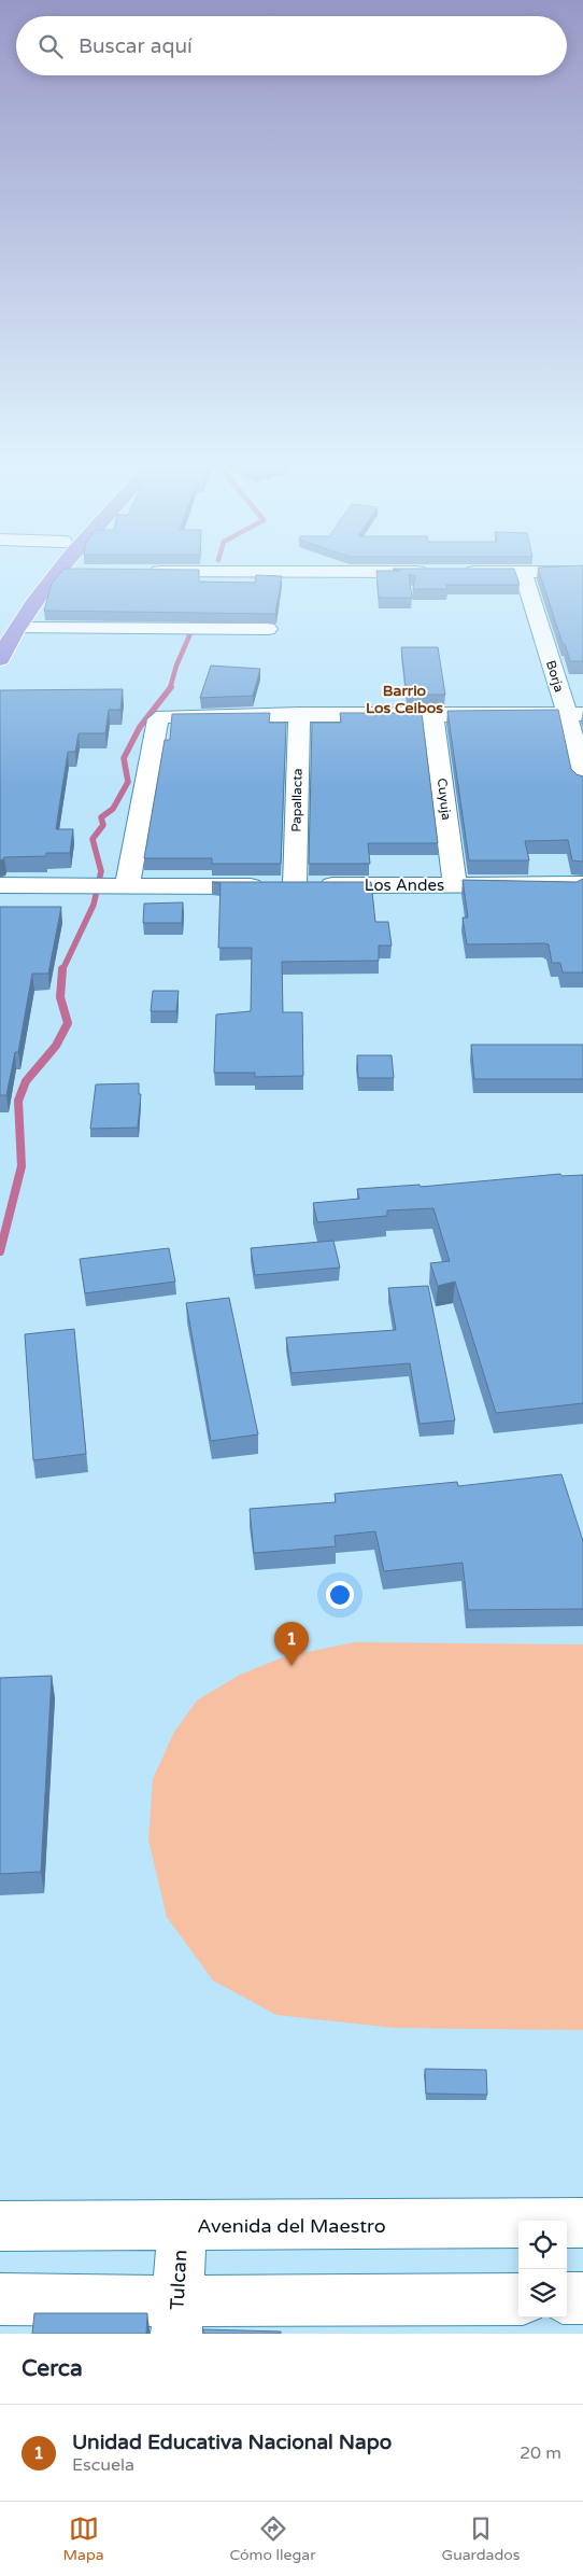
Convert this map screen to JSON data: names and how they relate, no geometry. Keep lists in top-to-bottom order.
{
  "streets": {
    "street": [
      "Borja",
      "Cuyuja",
      "Papallacta",
      "Los Andes",
      "Avenida del Maestro",
      "Tulcan"
    ]
  },
  "crossings": [
    ["Cuyuja", "Los Andes"],
    ["Papallacta", "Los Andes"],
    ["Avenida del Maestro", "Tulcan"]
  ],
  "districts": ["Barrio Los Ceibos"],
  "page": {
    "search": "Buscar aquí",
    "pins": "1",
    "heading": "Cerca",
    "list": [
      {
        "mark": "1",
        "name": "Unidad Educativa Nacional Napo",
        "note": "Escuela",
        "value": "20 m"
      }
    ],
    "nav": ["Mapa", "Cómo llegar", "Guardados"]
  }
}
